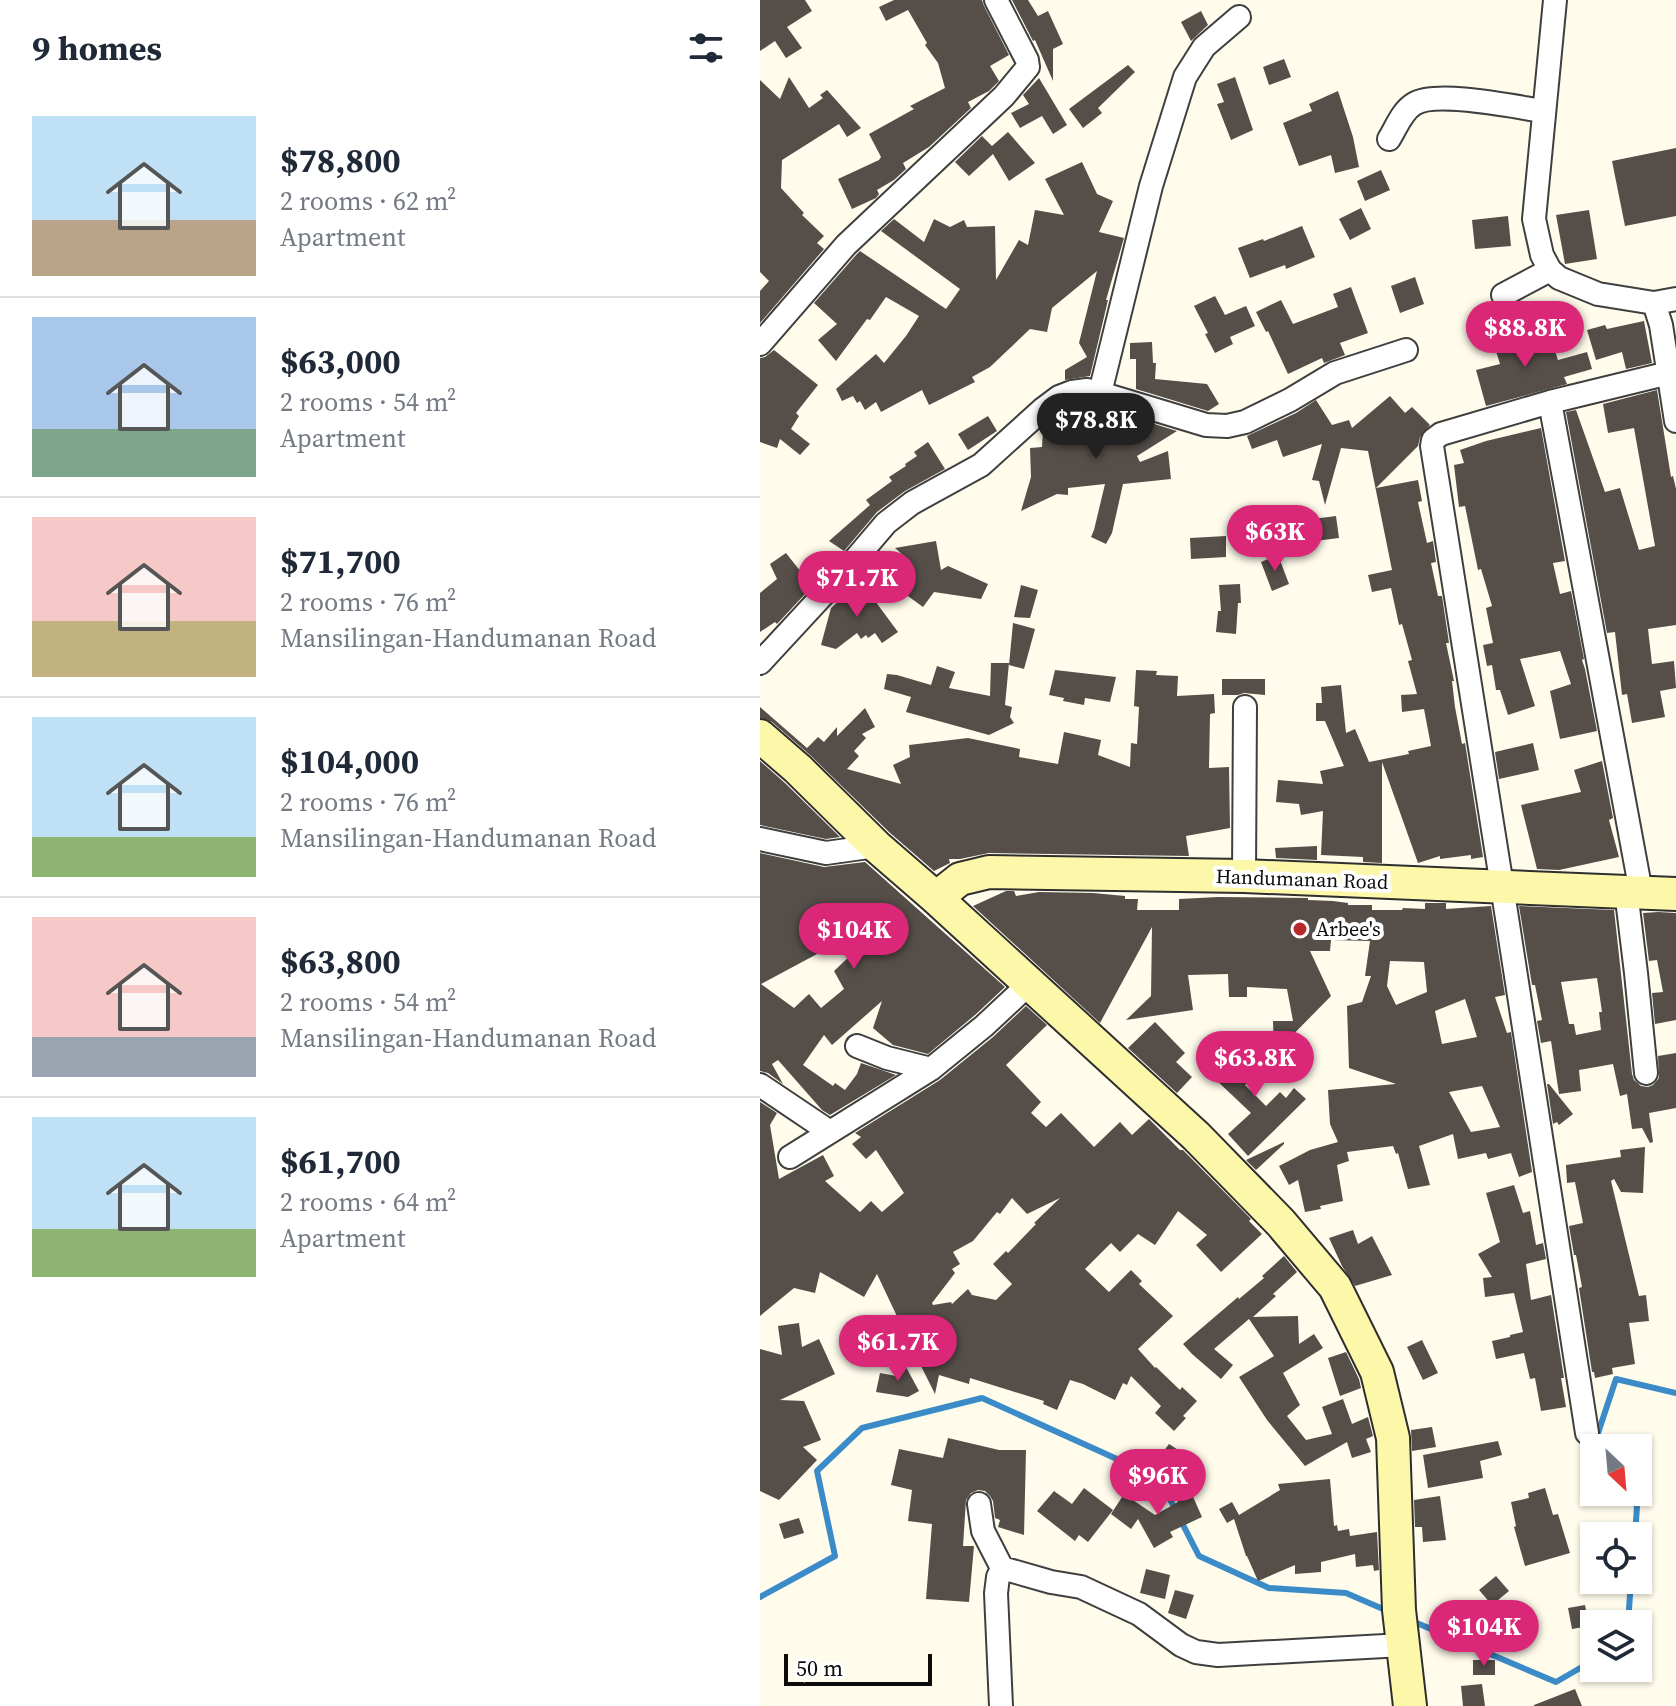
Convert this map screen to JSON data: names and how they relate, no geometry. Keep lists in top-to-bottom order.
{
  "streets": {
    "street": ["Handumanan Road"]
  },
  "places": ["Arbee's"],
  "scale_bar": "50 m",
  "north": "bottom right",
  "page": {
    "heading": "9 homes",
    "list": [
      {
        "name": "$78,800",
        "note": "2 rooms · 62 m² · Apartment"
      },
      {
        "name": "$63,000",
        "note": "2 rooms · 54 m² · Apartment"
      },
      {
        "name": "$71,700",
        "note": "2 rooms · 76 m² · Mansilingan-Handumanan Road"
      },
      {
        "name": "$104,000",
        "note": "2 rooms · 76 m² · Mansilingan-Handumanan Road"
      },
      {
        "name": "$63,800",
        "note": "2 rooms · 54 m² · Mansilingan-Handumanan Road"
      },
      {
        "name": "$61,700",
        "note": "2 rooms · 64 m² · Apartment"
      }
    ],
    "price": [
      "$88.8K",
      "$78.8K",
      "$63K",
      "$71.7K",
      "$104K",
      "$63.8K",
      "$61.7K",
      "$96K",
      "$104K"
    ],
    "scale": "50 m"
  }
}
